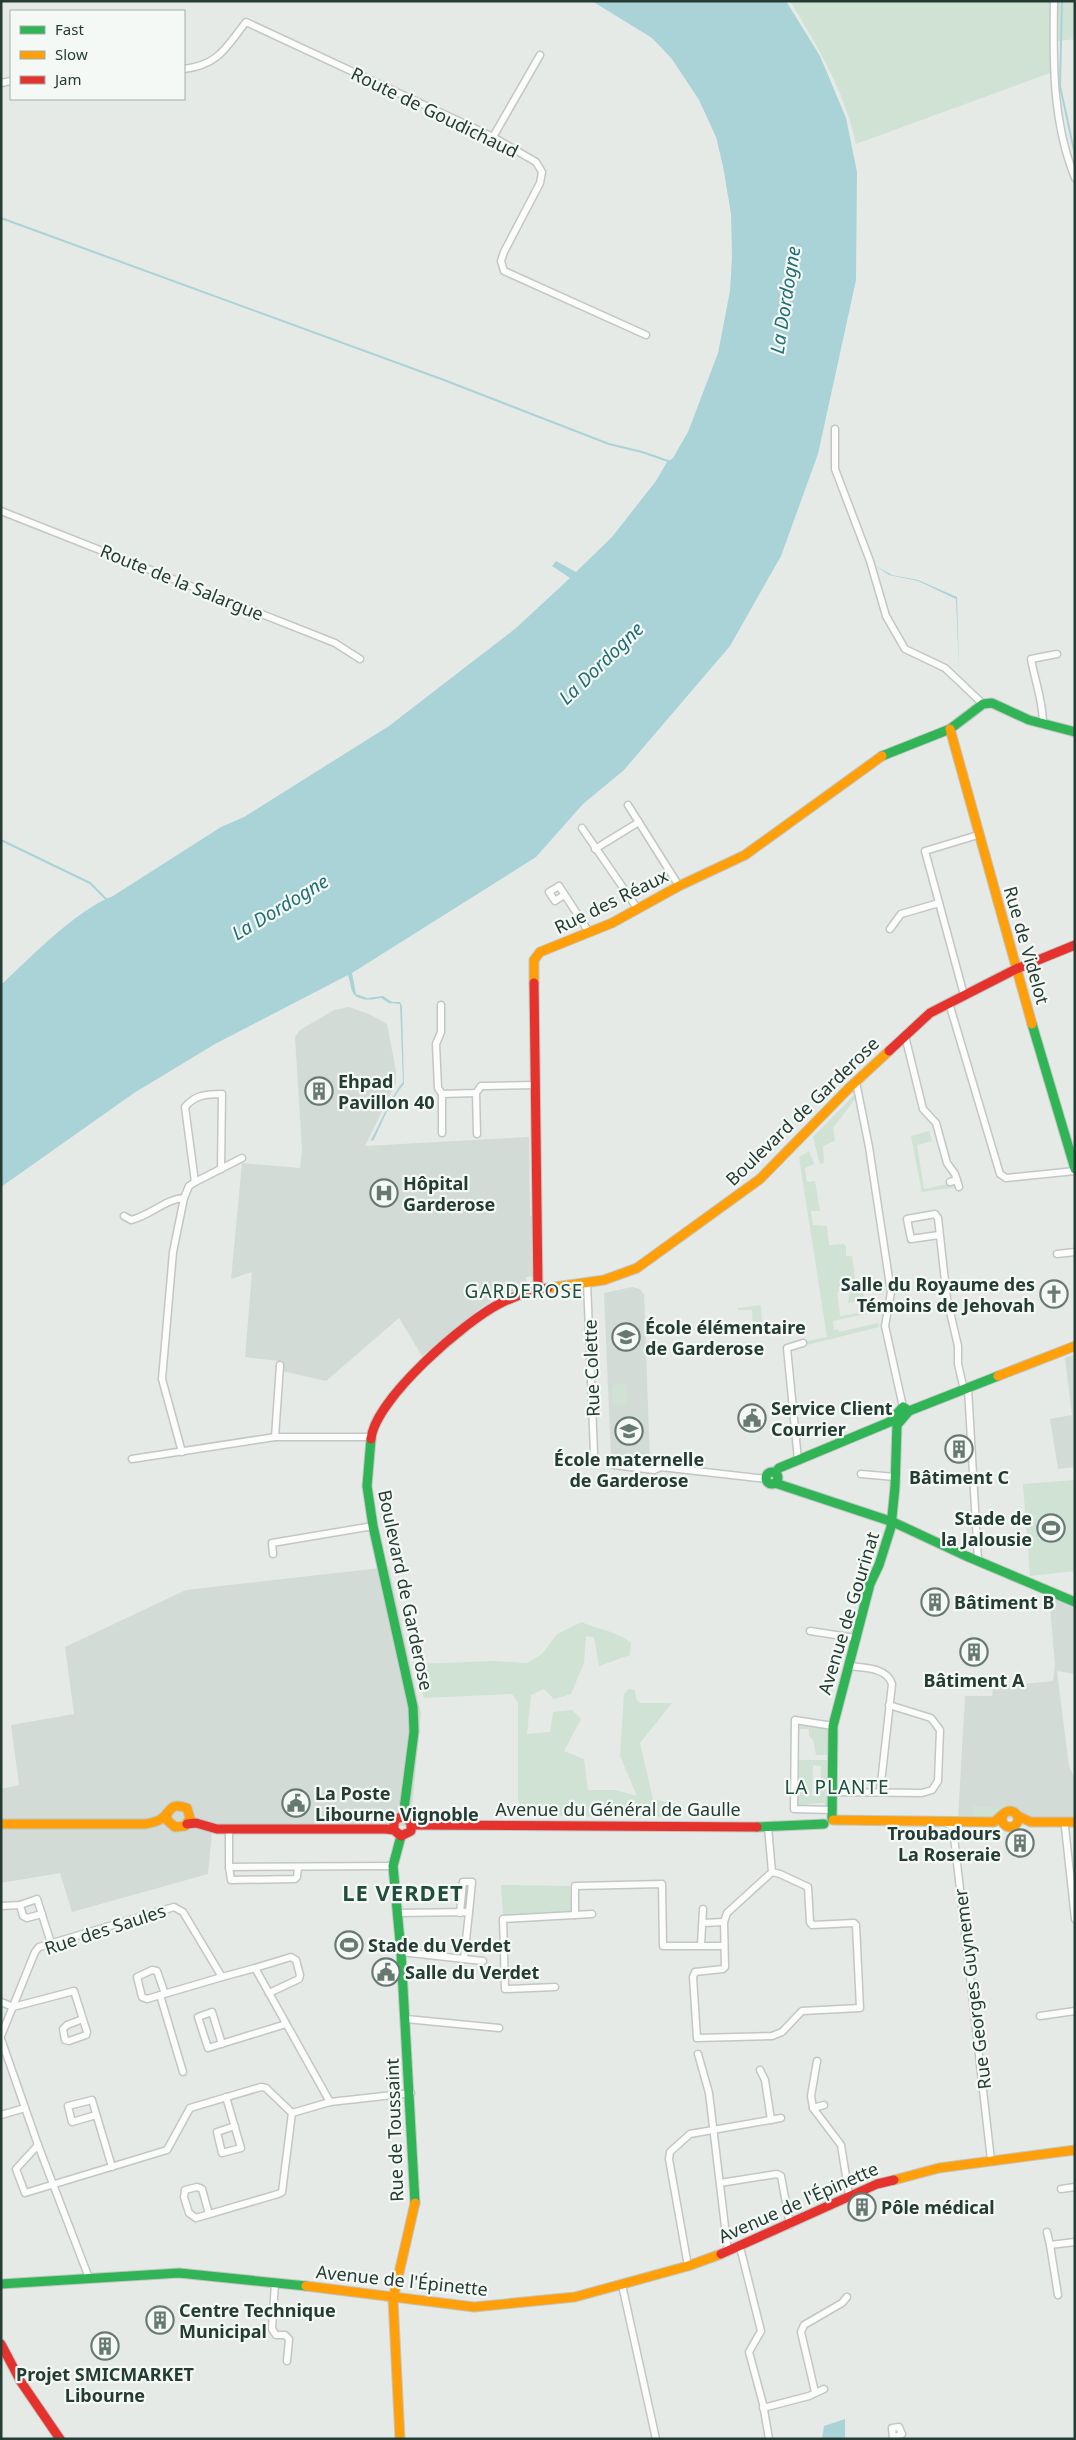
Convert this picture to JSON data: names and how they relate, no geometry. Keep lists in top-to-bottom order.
{
  "streets": {
    "main road": [
      "Rue des Réaux",
      "Rue de Videlot",
      "Boulevard de Garderose",
      "Avenue de Gourinat",
      "Avenue du Général de Gaulle",
      "Rue de Toussaint",
      "Avenue de l'Épinette"
    ],
    "street": [
      "Route de Goudichaud",
      "Route de la Salargue",
      "Rue Colette",
      "Rue des Saules",
      "Rue Georges Guynemer"
    ]
  },
  "crossings": [
    ["Rue des Réaux", "Rue de Videlot"],
    ["Rue des Réaux", "Boulevard de Garderose"],
    ["Rue de Videlot", "Boulevard de Garderose"],
    ["Boulevard de Garderose", "Rue Colette"],
    ["Avenue de Gourinat", "Avenue du Général de Gaulle"],
    ["Avenue du Général de Gaulle", "Rue Georges Guynemer"],
    ["Rue des Saules", "Avenue de l'Épinette"],
    ["Rue Georges Guynemer", "Avenue de l'Épinette"],
    ["Rue de Toussaint", "Avenue de l'Épinette"]
  ],
  "districts": ["GARDEROSE", "LA PLANTE", "LE VERDET"],
  "water": ["La Dordogne"],
  "places": {
    "building": [
      "Ehpad Pavillon 40",
      "Bâtiment C",
      "Bâtiment B",
      "Bâtiment A",
      "Troubadours La Roseraie",
      "Pôle médical",
      "Centre Technique Municipal",
      "Projet SMICMARKET Libourne"
    ],
    "hospital": ["Hôpital Garderose"],
    "church": ["Salle du Royaume des Témoins de Jehovah"],
    "school or university": ["École élémentaire de Garderose", "École maternelle de Garderose"],
    "public building": ["Service Client Courrier", "La Poste Libourne Vignoble", "Salle du Verdet"],
    "sports": ["Stade de la Jalousie", "Stade du Verdet"]
  },
  "legend": ["Fast", "Slow", "Jam"]
}
